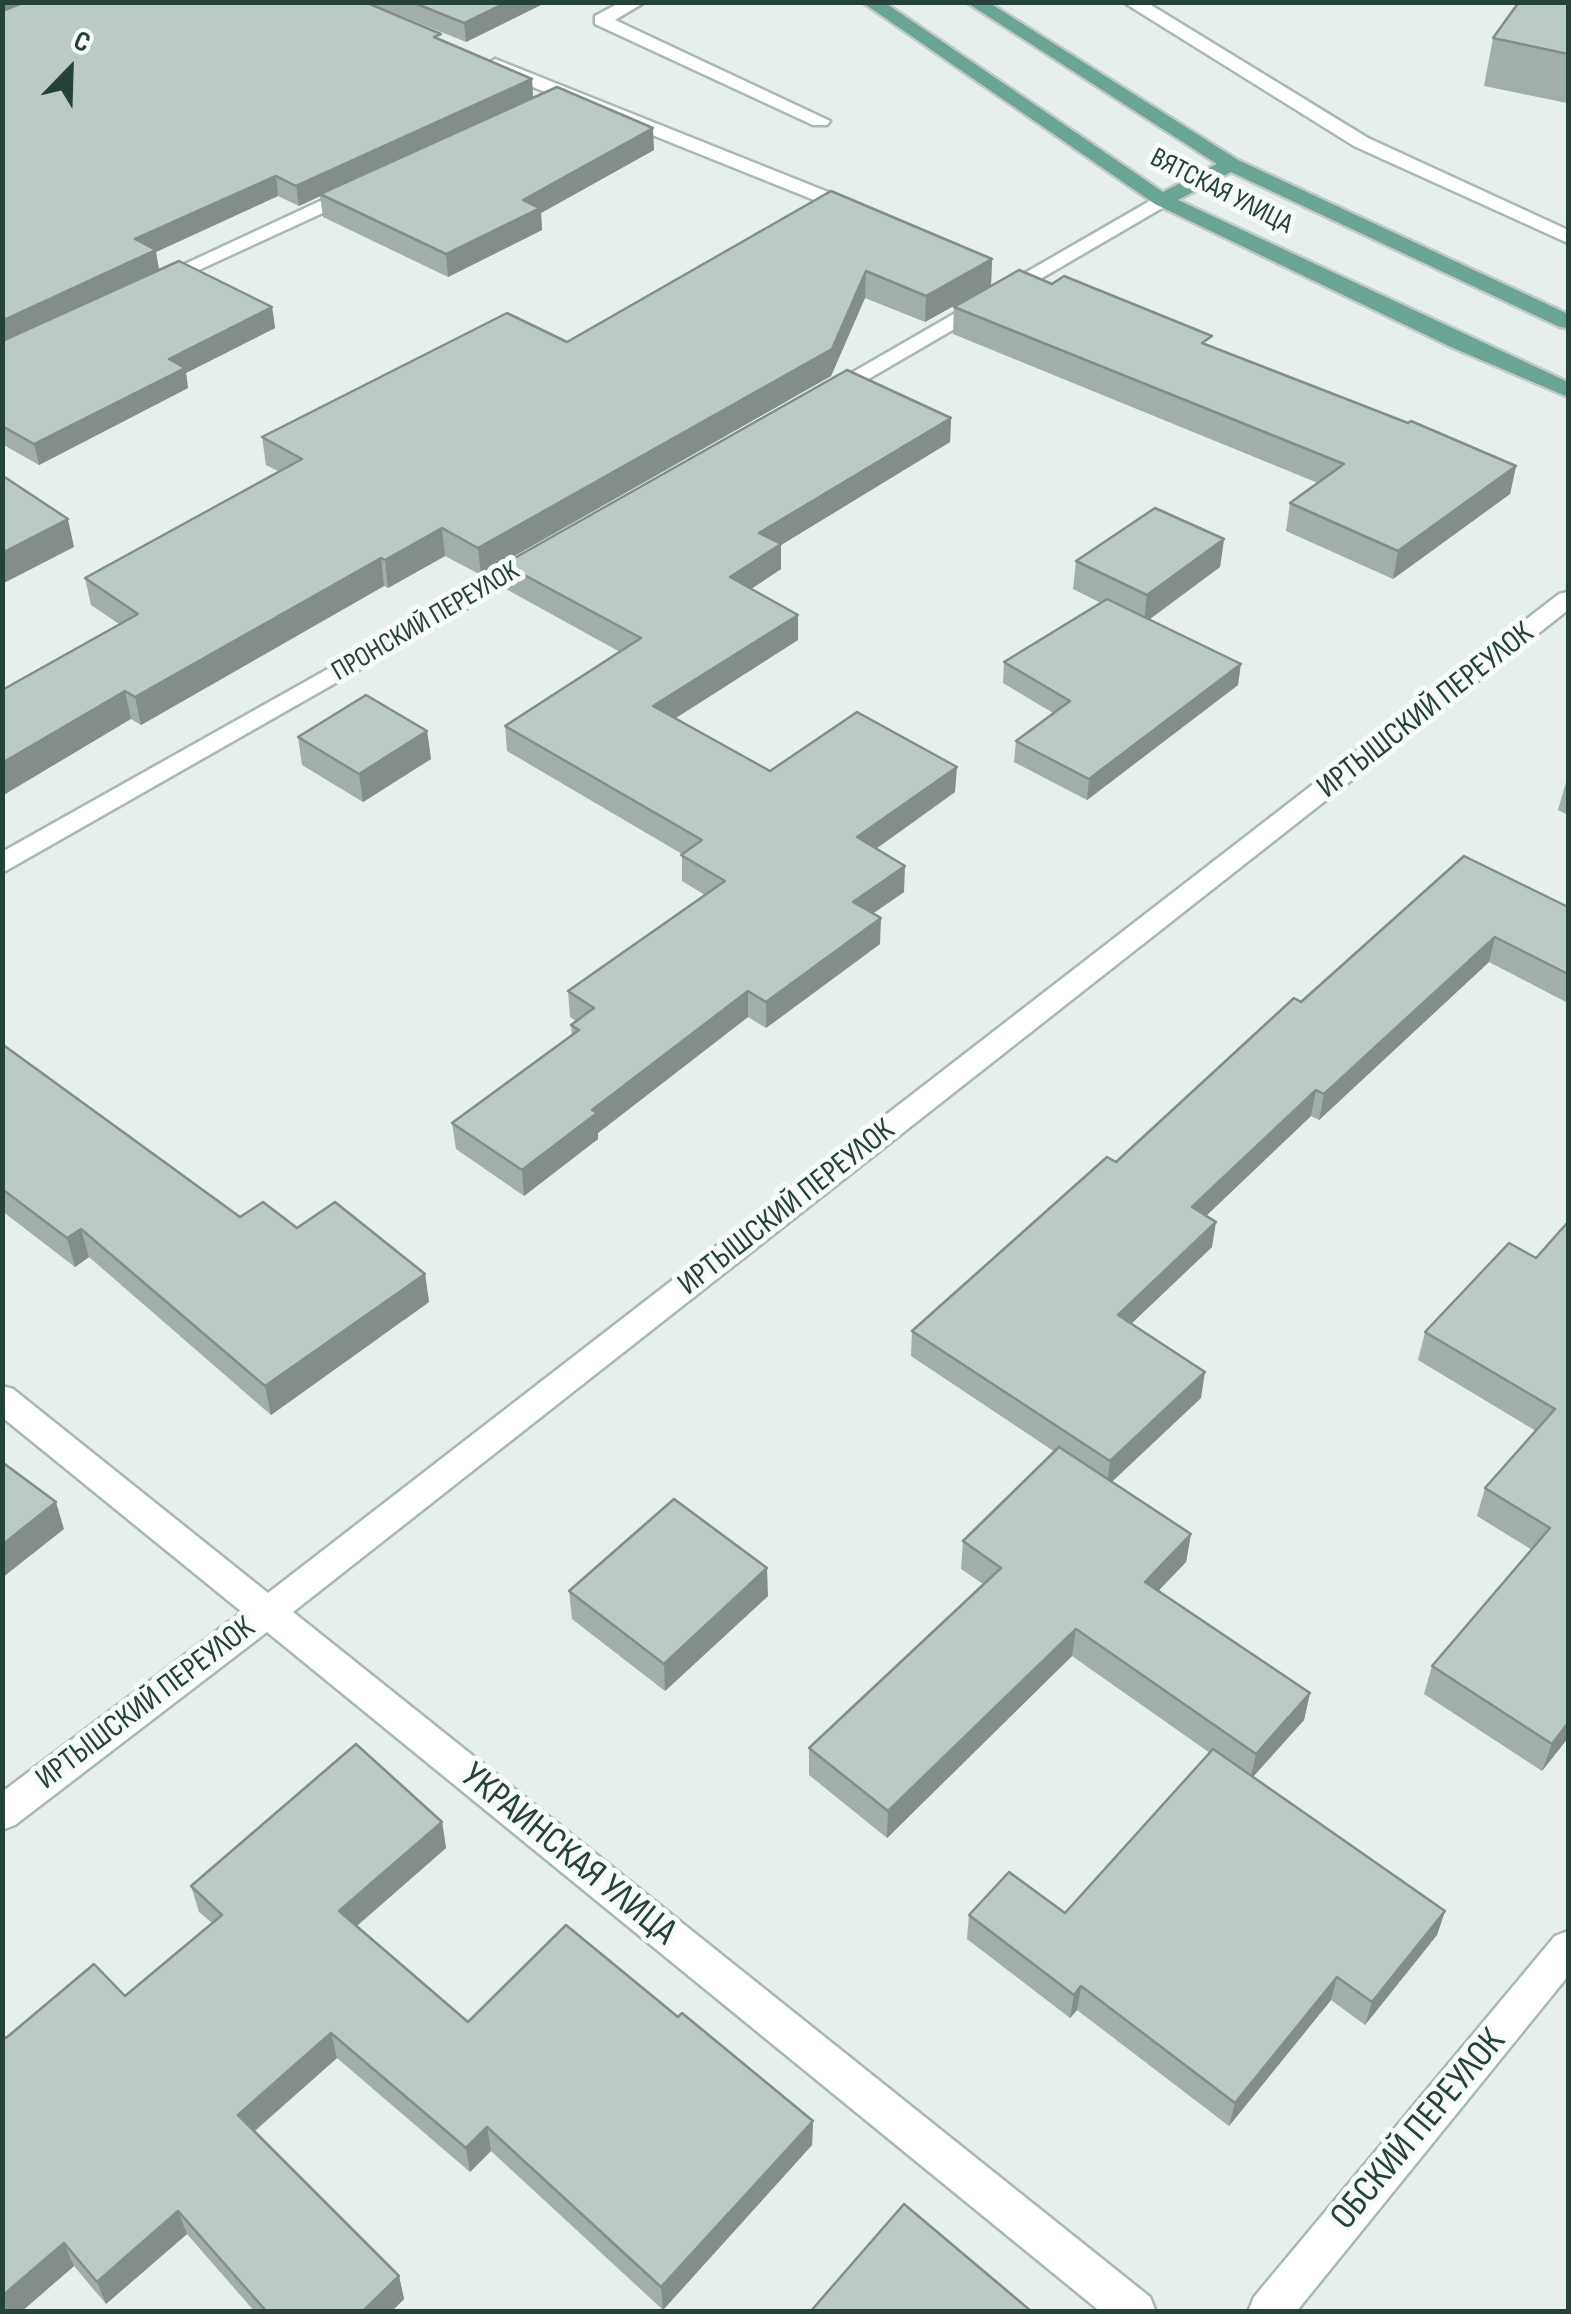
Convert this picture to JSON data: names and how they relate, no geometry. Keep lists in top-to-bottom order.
{
  "streets": {
    "main road": ["ВЯТСКАЯ УЛИЦА"],
    "street": [
      "ПРОНСКИЙ ПЕРЕУЛОК",
      "ИРТЫШСКИЙ ПЕРЕУЛОК",
      "УКРАИНСКАЯ УЛИЦА",
      "ОБСКИЙ ПЕРЕУЛОК"
    ]
  },
  "crossings": [
    ["ИРТЫШСКИЙ ПЕРЕУЛОК", "УКРАИНСКАЯ УЛИЦА"]
  ],
  "north": "top right"
}
